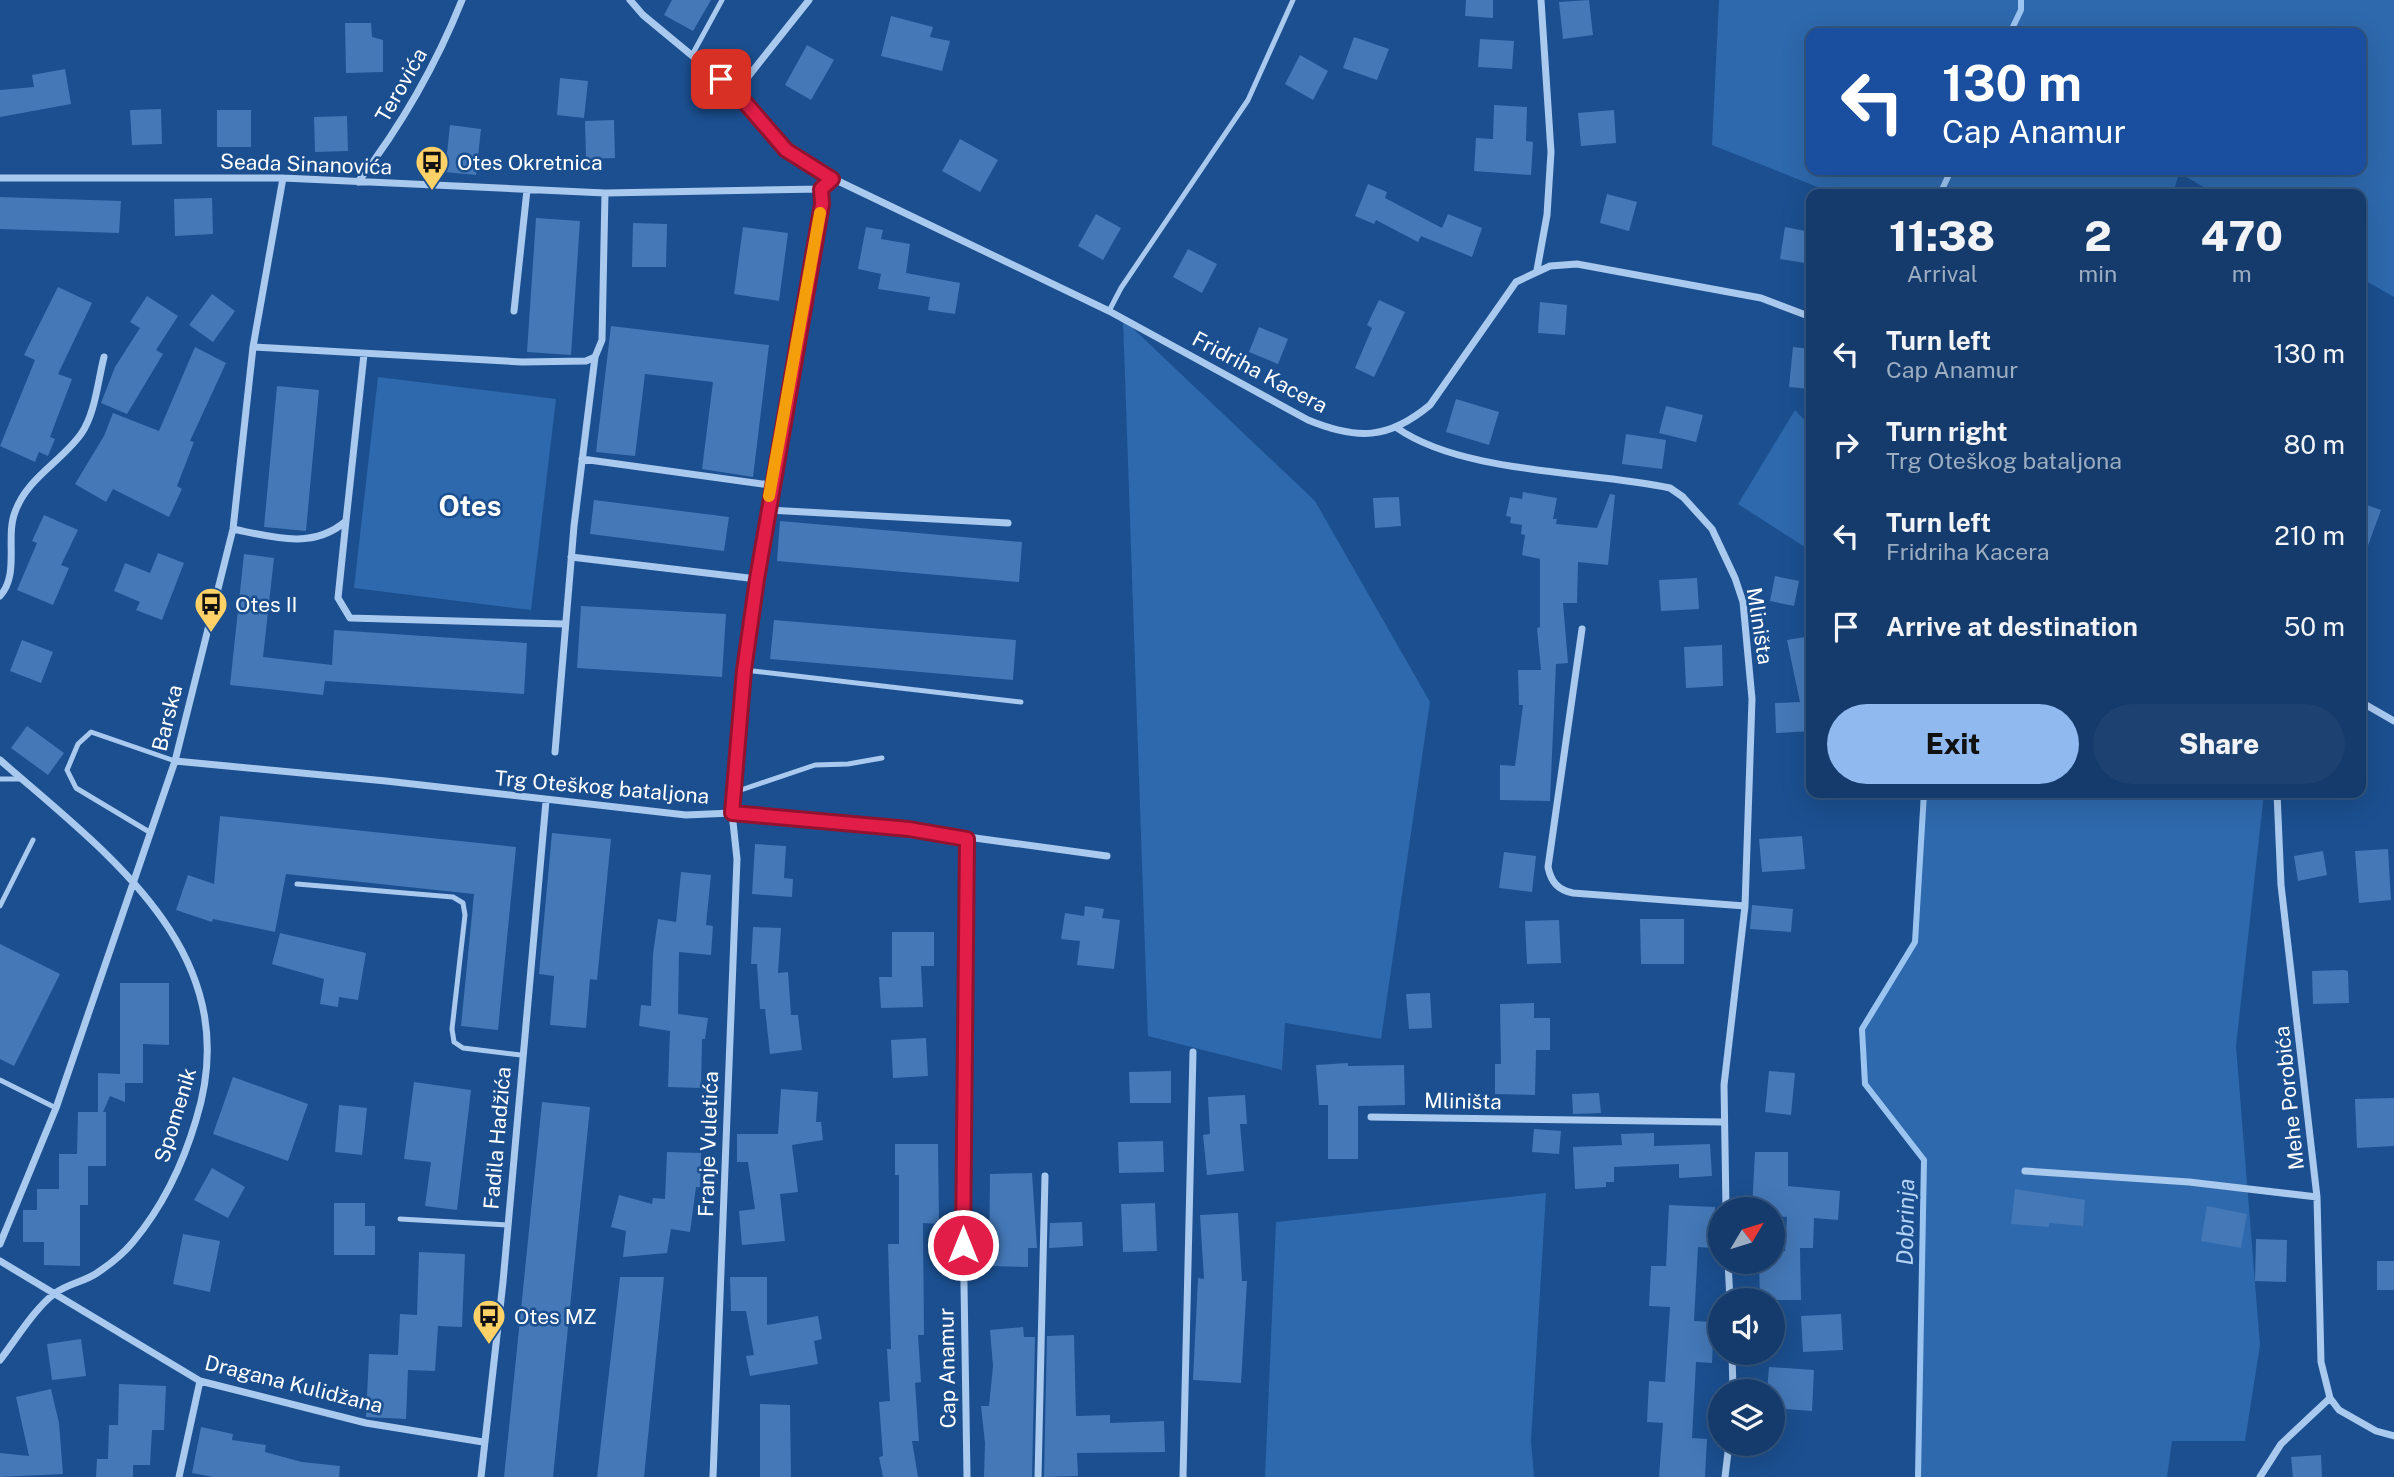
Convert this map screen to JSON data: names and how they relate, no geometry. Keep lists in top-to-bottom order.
{
  "streets": {
    "street": [
      "Terovića",
      "Seada Sinanovića",
      "Fridriha Kacera",
      "Mliništa",
      "Barska",
      "Trg Oteškog bataljona",
      "Mehe Porobića",
      "Spomenik",
      "Fadila Hadžića",
      "Franje Vuletića",
      "Cap Anamur",
      "Dragana Kulidžana"
    ]
  },
  "crossings": [
    ["Terovića", "Seada Sinanovića"],
    ["Seada Sinanovića", "Barska"],
    ["Seada Sinanovića", "Trg Oteškog bataljona"],
    ["Fridriha Kacera", "Mliništa"],
    ["Barska", "Trg Oteškog bataljona"],
    ["Barska", "Spomenik"],
    ["Trg Oteškog bataljona", "Fadila Hadžića"],
    ["Trg Oteškog bataljona", "Franje Vuletića"],
    ["Spomenik", "Dragana Kulidžana"],
    ["Fadila Hadžića", "Dragana Kulidžana"]
  ],
  "districts": ["Otes"],
  "water": ["Dobrinja"],
  "places": {
    "bus stop": ["Otes Okretnica", "Otes II", "Otes MZ"]
  },
  "north": "top right",
  "page": {
    "turn": ["130 m", "Cap Anamur"],
    "eta": [
      "11:38",
      "Arrival",
      "2",
      "min",
      "470",
      "m"
    ],
    "list": [
      {
        "name": "Turn left",
        "note": "Cap Anamur",
        "value": "130 m"
      },
      {
        "name": "Turn right",
        "note": "Trg Oteškog bataljona",
        "value": "80 m"
      },
      {
        "name": "Turn left",
        "note": "Fridriha Kacera",
        "value": "210 m"
      },
      {
        "name": "Arrive at destination",
        "value": "50 m"
      }
    ],
    "buttons": ["Exit", "Share"]
  }
}
